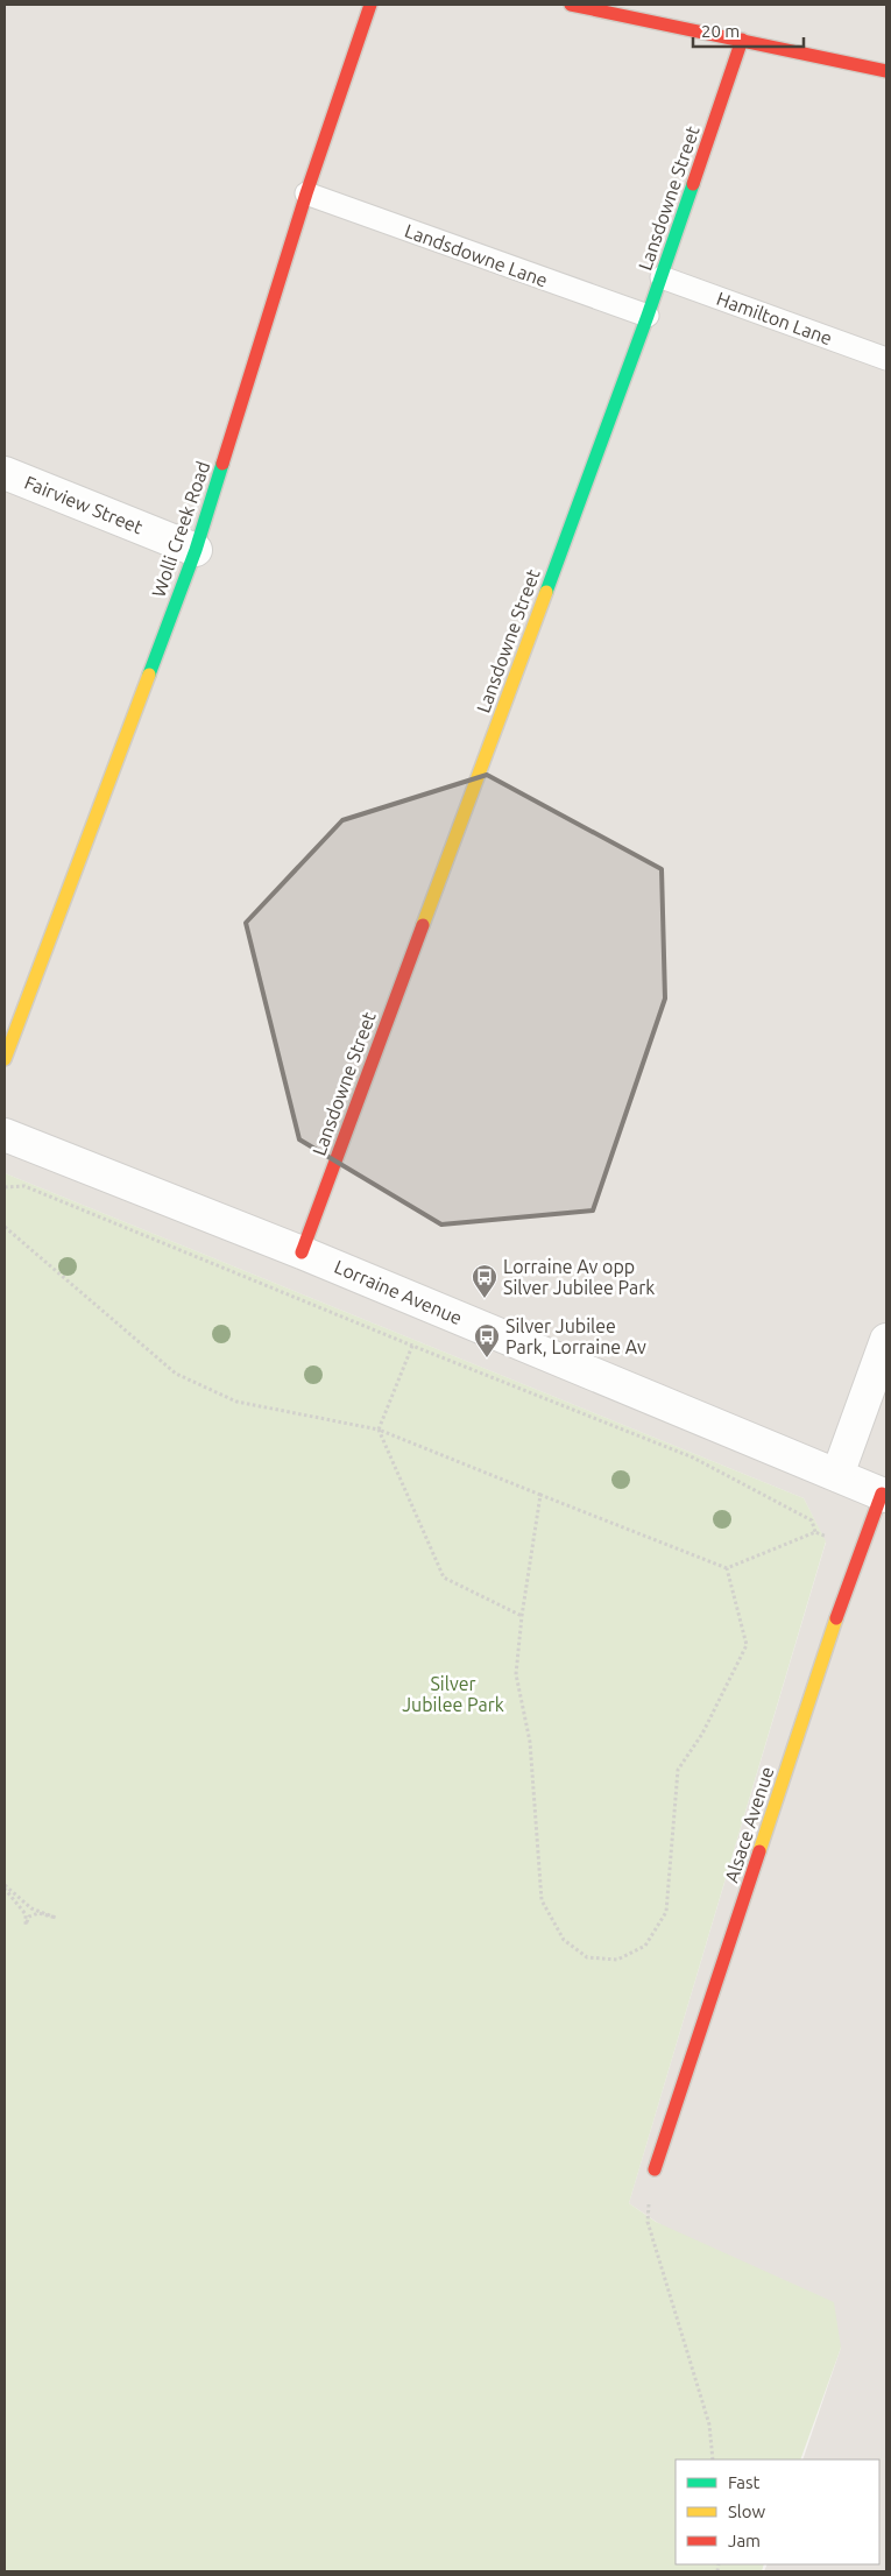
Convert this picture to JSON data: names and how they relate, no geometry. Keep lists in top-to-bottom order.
{
  "streets": {
    "street": [
      "Lansdowne Street",
      "Fairview Street",
      "Wolli Creek Road",
      "Lorraine Avenue",
      "Alsace Avenue"
    ],
    "lane": ["Landsdowne Lane", "Hamilton Lane"]
  },
  "crossings": [
    ["Lansdowne Street", "Landsdowne Lane"],
    ["Lansdowne Street", "Hamilton Lane"],
    ["Lansdowne Street", "Lorraine Avenue"],
    ["Landsdowne Lane", "Wolli Creek Road"],
    ["Fairview Street", "Wolli Creek Road"],
    ["Lorraine Avenue", "Alsace Avenue"]
  ],
  "parks": ["Silver Jubilee Park"],
  "places": {
    "bus stop": ["Lorraine Av opp Silver Jubilee Park", "Silver Jubilee Park, Lorraine Av"]
  },
  "legend": ["Fast", "Slow", "Jam"],
  "scale_bar": "20 m"
}
